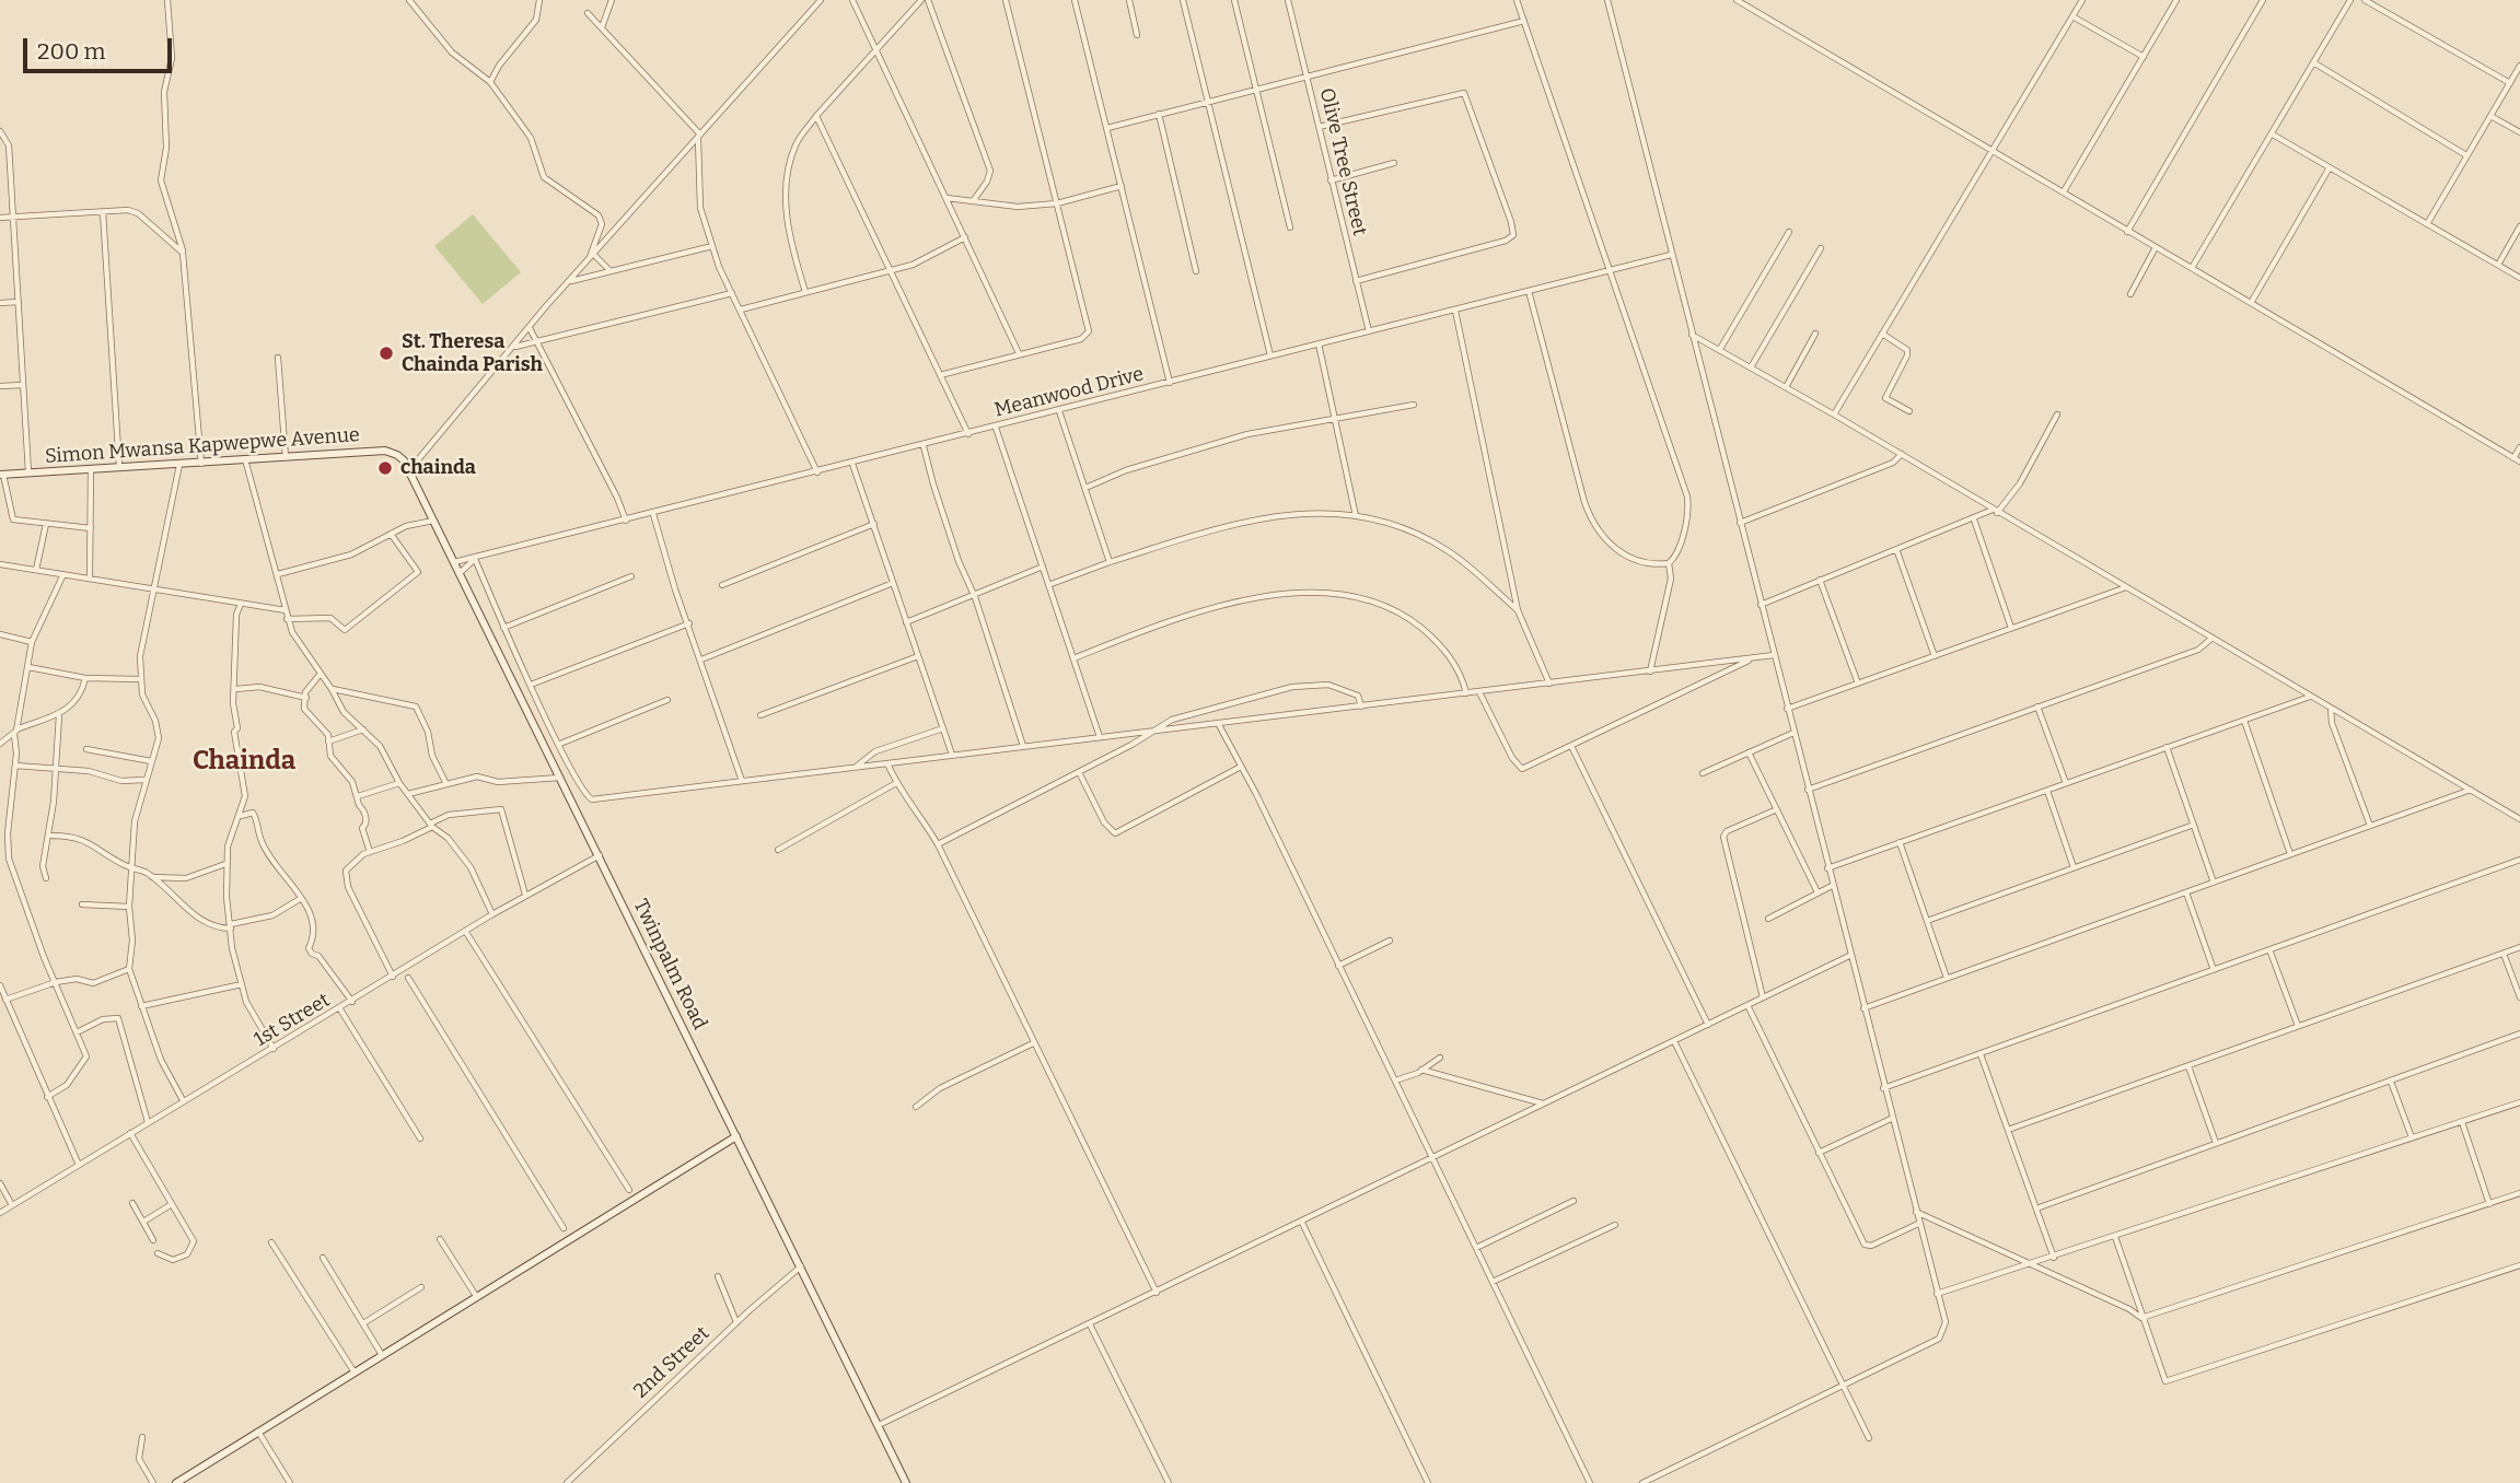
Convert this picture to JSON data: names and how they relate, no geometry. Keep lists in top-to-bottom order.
{
  "streets": {
    "main road": ["Simon Mwansa Kapwepwe Avenue", "Twinpalm Road"],
    "street": [
      "Olive Tree Street",
      "Meanwood Drive",
      "1st Street",
      "2nd Street"
    ]
  },
  "crossings": [
    ["Olive Tree Street", "Meanwood Drive"],
    ["Meanwood Drive", "Twinpalm Road"],
    ["Simon Mwansa Kapwepwe Avenue", "Twinpalm Road"],
    ["Twinpalm Road", "1st Street"],
    ["Twinpalm Road", "2nd Street"]
  ],
  "districts": ["Chainda"],
  "places": ["St. Theresa Chainda Parish", "chainda"],
  "scale_bar": "200 m"
}
